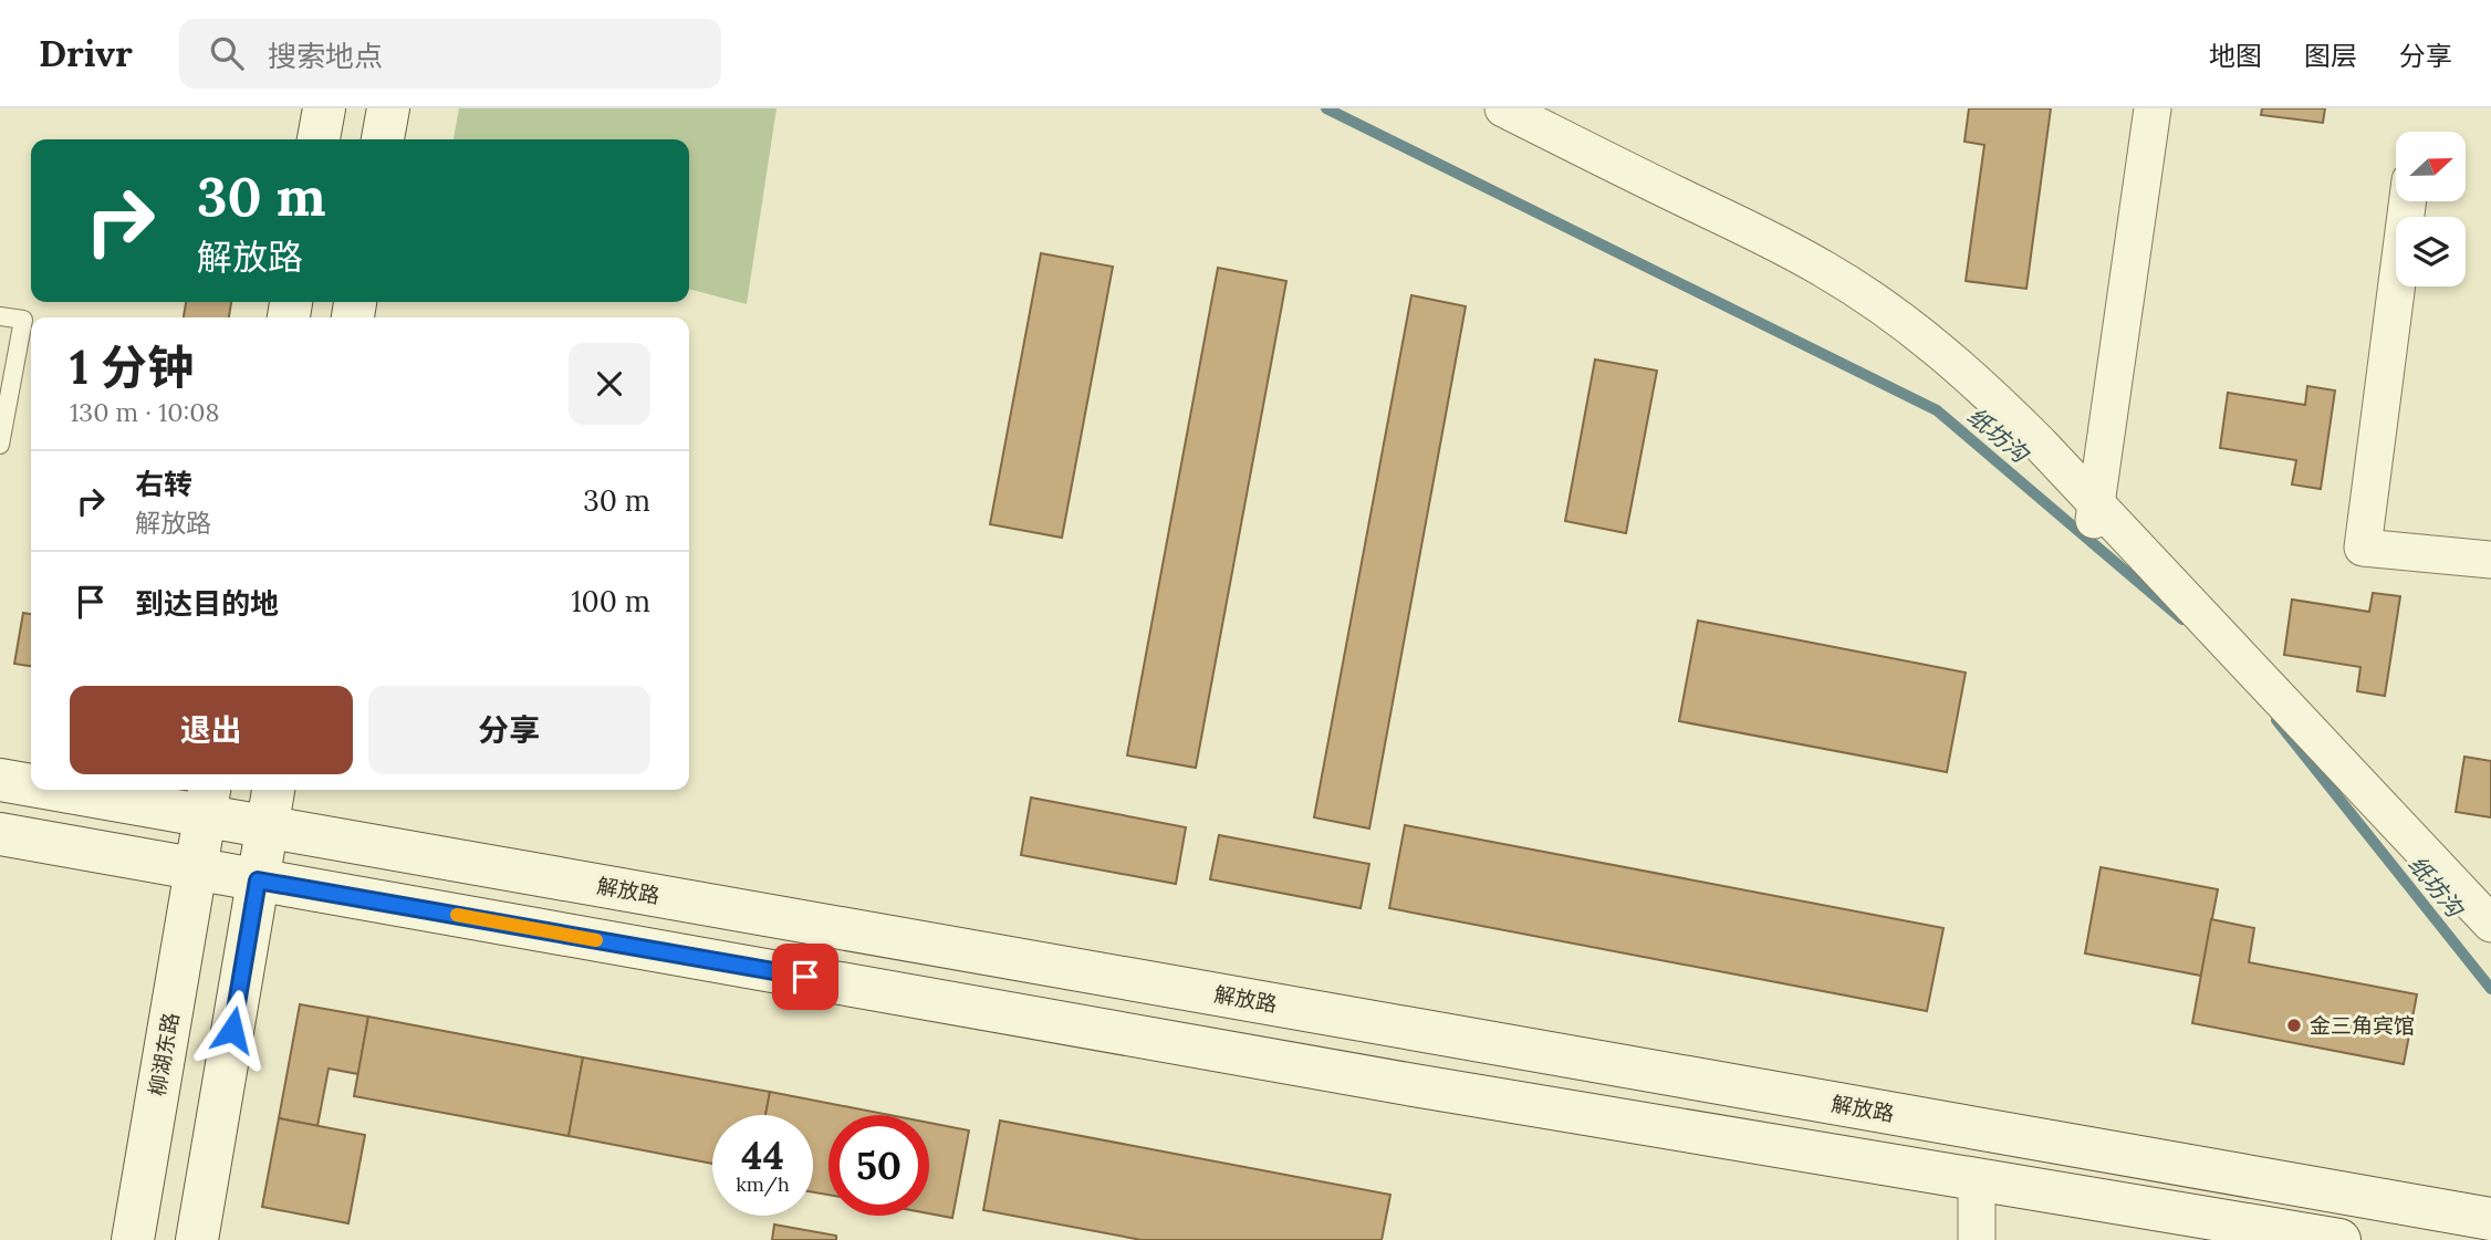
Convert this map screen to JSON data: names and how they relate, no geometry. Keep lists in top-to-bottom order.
{
  "streets": {
    "main road": ["解放路", "柳湖东路"]
  },
  "crossings": [
    ["解放路", "柳湖东路"]
  ],
  "water": ["纸坊沟"],
  "places": ["金三角宾馆"],
  "north": "right",
  "page": {
    "header": "Drivr",
    "search": "搜索地点",
    "nav": ["地图", "图层", "分享"],
    "turn": ["30 m", "解放路"],
    "heading": ["1 分钟", "130 m · 10:08"],
    "list": [
      {
        "name": "右转",
        "note": "解放路",
        "value": "30 m"
      },
      {
        "name": "到达目的地",
        "value": "100 m"
      }
    ],
    "buttons": ["退出", "分享"],
    "speed": "44 km/h",
    "limit": "50"
  }
}
